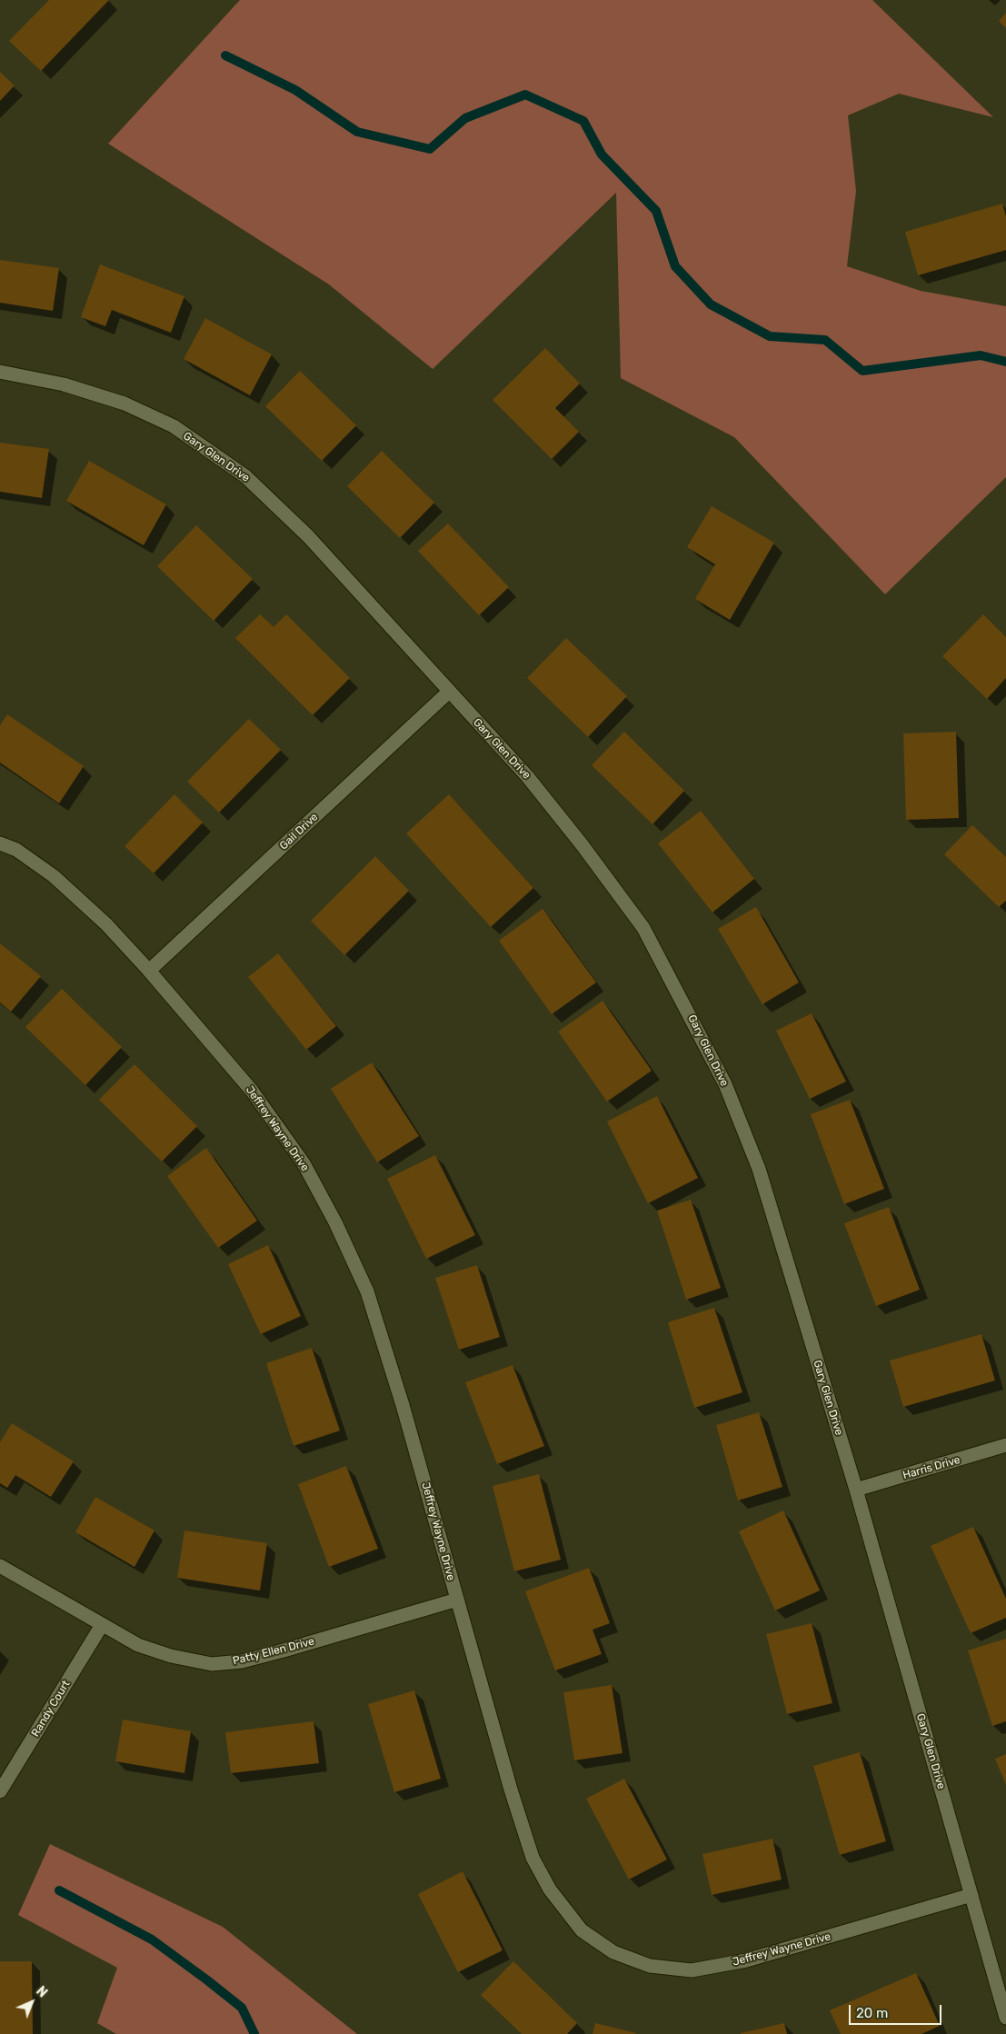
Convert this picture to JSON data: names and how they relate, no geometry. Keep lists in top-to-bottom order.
{
  "streets": {
    "street": [
      "Gary Glen Drive",
      "Gail Drive",
      "Jeffrey Wayne Drive",
      "Harris Drive",
      "Patty Ellen Drive",
      "Randy Court"
    ]
  },
  "crossings": [
    ["Gary Glen Drive", "Gail Drive"],
    ["Gary Glen Drive", "Jeffrey Wayne Drive"],
    ["Gary Glen Drive", "Harris Drive"],
    ["Gail Drive", "Jeffrey Wayne Drive"],
    ["Jeffrey Wayne Drive", "Patty Ellen Drive"],
    ["Patty Ellen Drive", "Randy Court"]
  ],
  "scale_bar": "20 m",
  "north": "top right"
}
